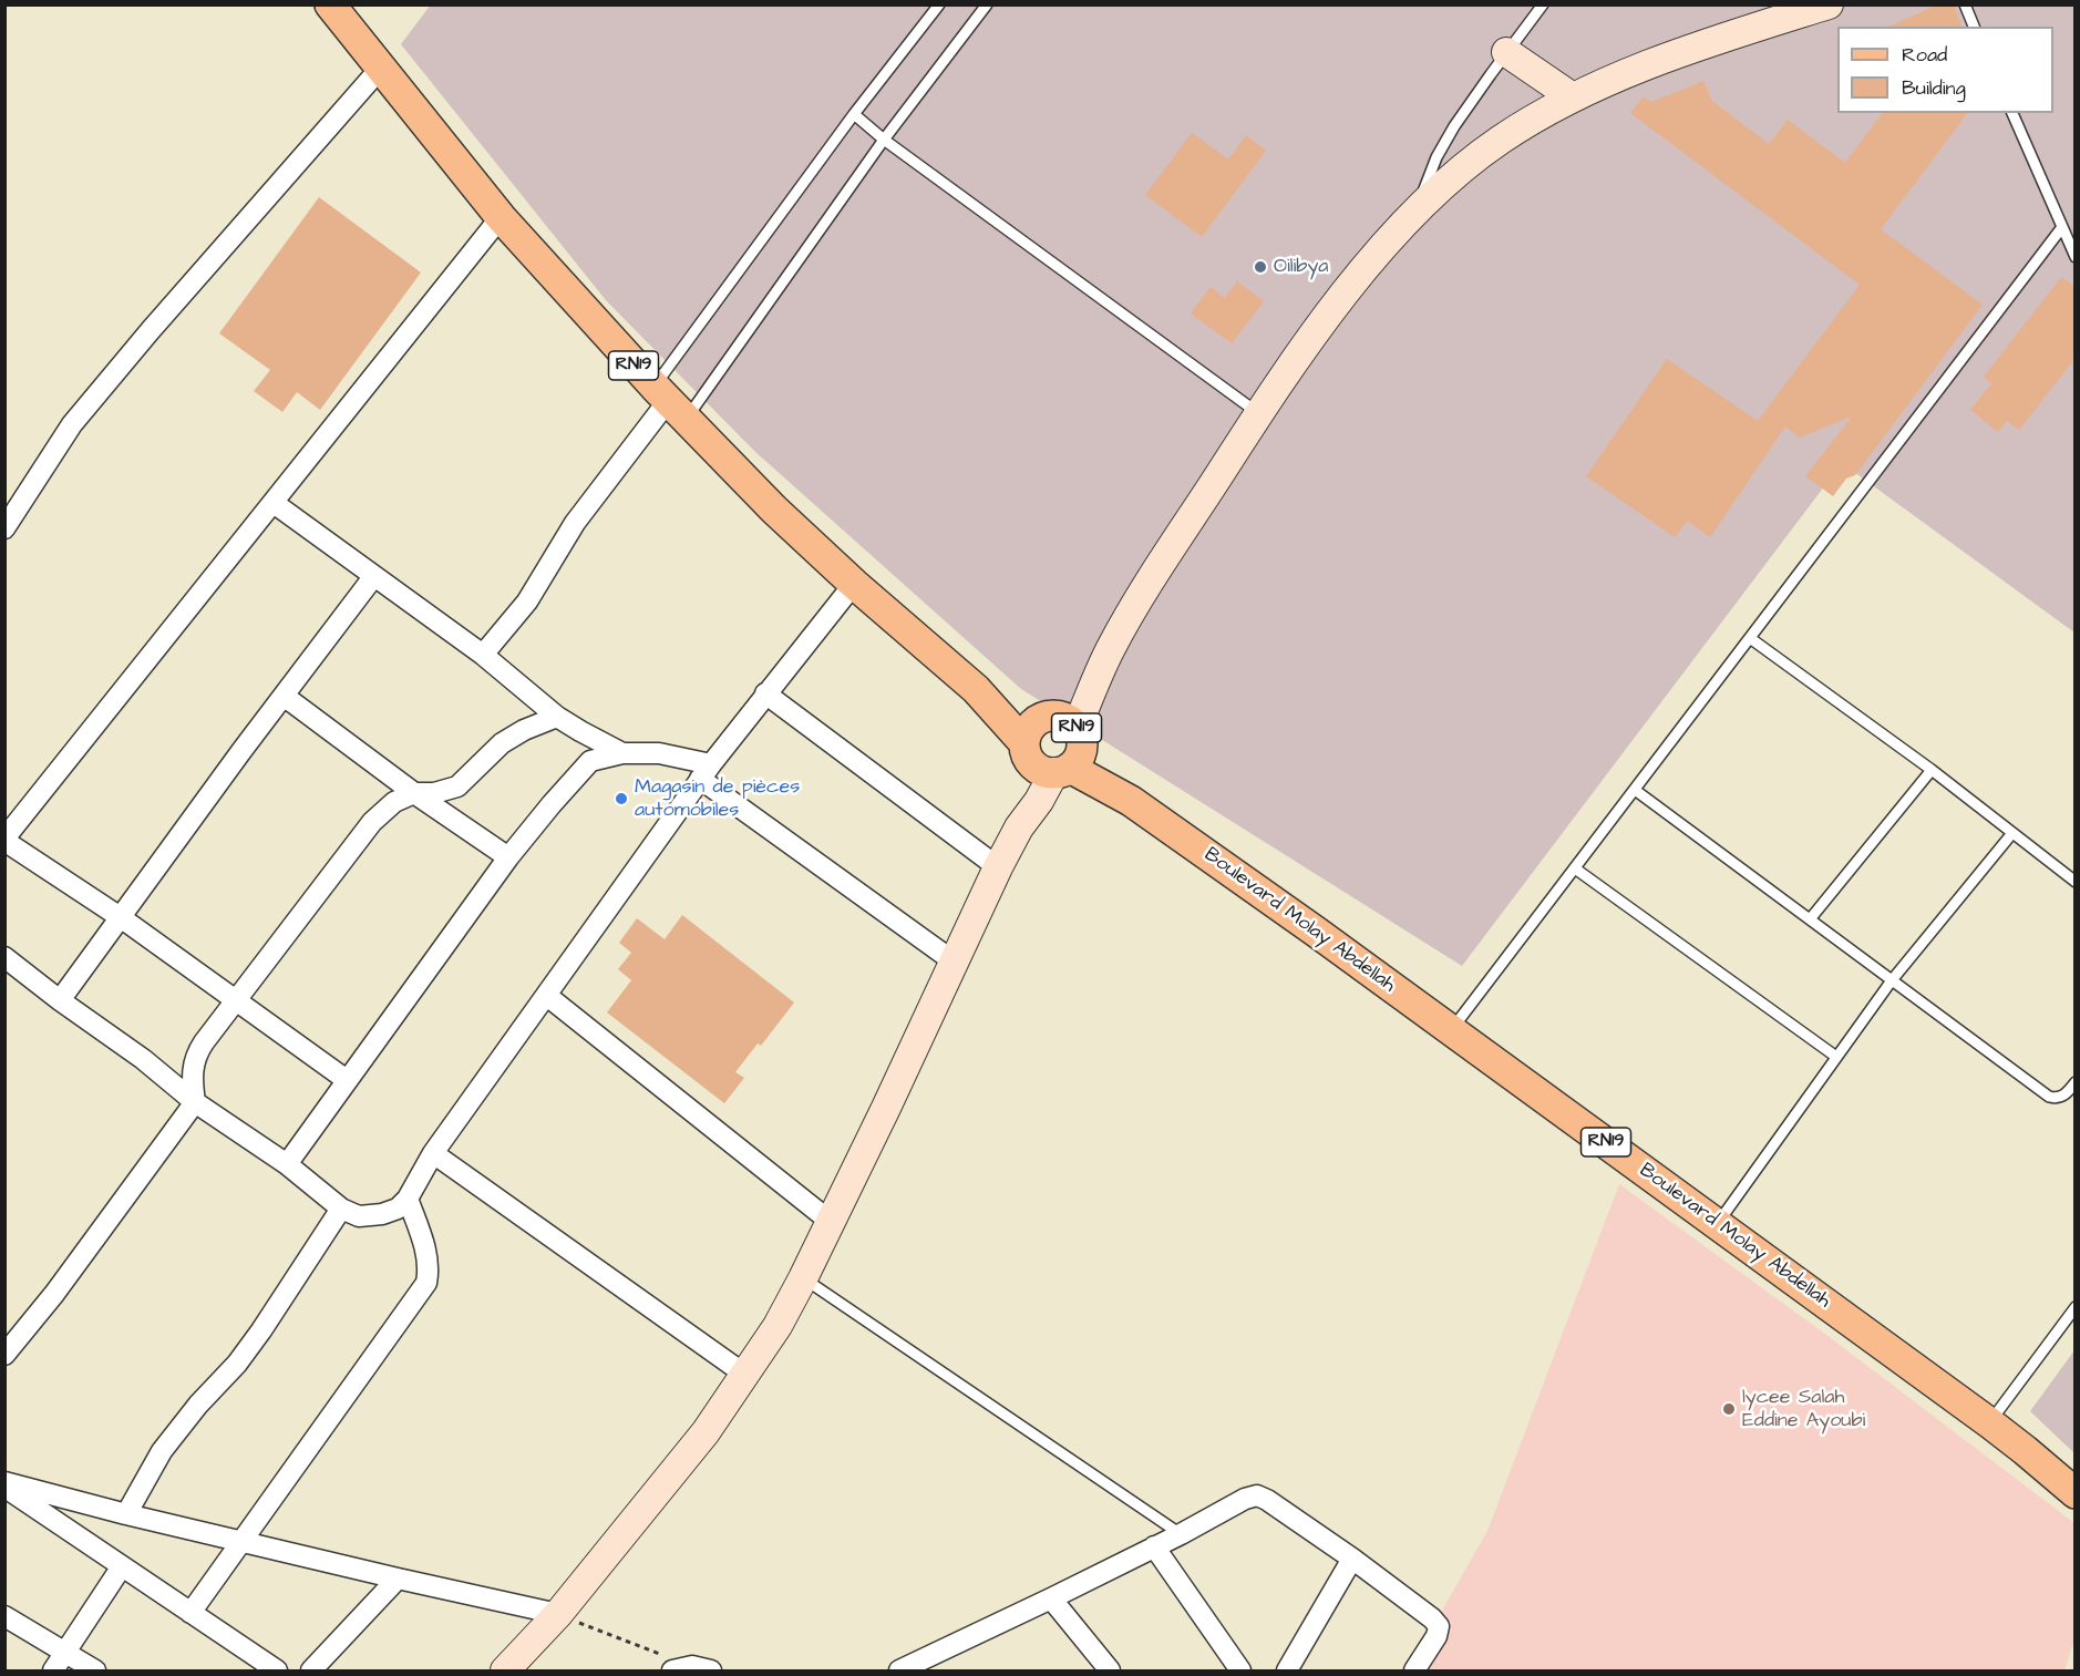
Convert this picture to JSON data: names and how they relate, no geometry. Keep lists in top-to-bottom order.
{
  "streets": {
    "main road": ["RN19", "Boulevard Molay Abdellah"]
  },
  "crossings": [
    ["RN19", "Boulevard Molay Abdellah"]
  ],
  "places": ["Oilibya", "Magasin de pièces automobiles", "lycee Salah Eddine Ayoubi"],
  "legend": ["Road", "Building"]
}
